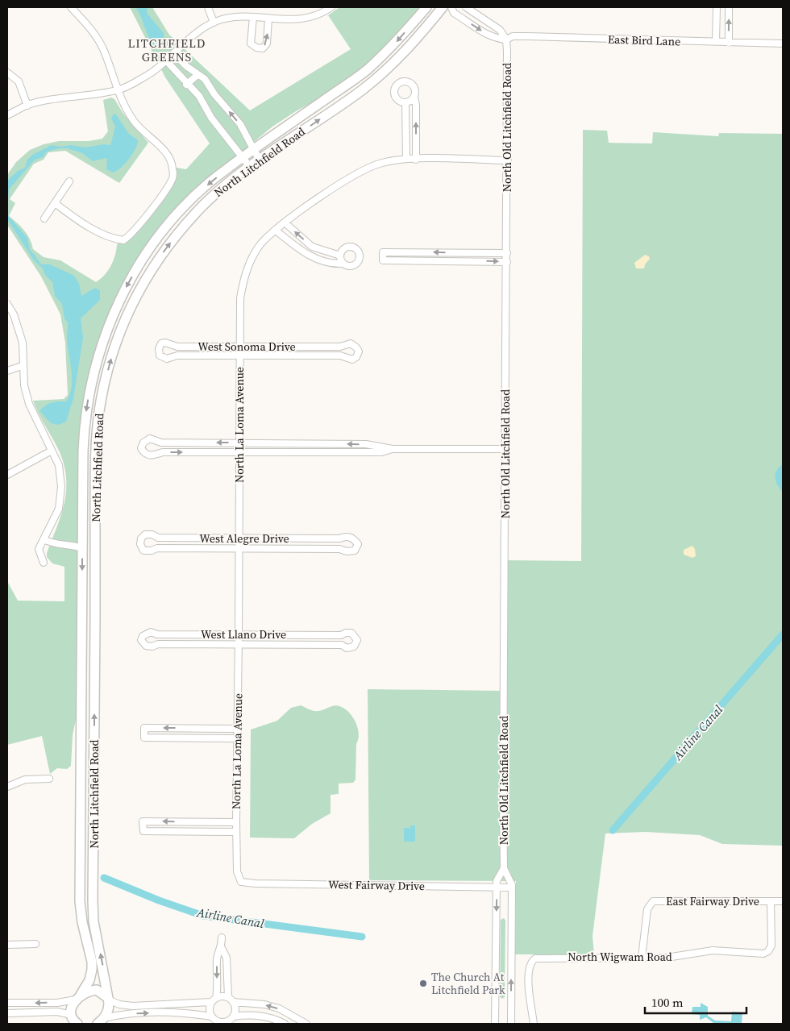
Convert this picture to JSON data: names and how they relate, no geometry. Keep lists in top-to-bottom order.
{
  "streets": {
    "main road": ["North Litchfield Road"],
    "street": [
      "East Bird Lane",
      "North Old Litchfield Road",
      "West Sonoma Drive",
      "North La Loma Avenue",
      "West Alegre Drive",
      "West Llano Drive",
      "West Fairway Drive",
      "East Fairway Drive",
      "North Wigwam Road"
    ]
  },
  "crossings": [
    ["East Bird Lane", "North Old Litchfield Road"],
    ["North Old Litchfield Road", "North La Loma Avenue"],
    ["North Old Litchfield Road", "West Fairway Drive"],
    ["West Sonoma Drive", "North La Loma Avenue"],
    ["North La Loma Avenue", "West Alegre Drive"],
    ["North La Loma Avenue", "West Llano Drive"],
    ["North La Loma Avenue", "West Fairway Drive"],
    ["East Fairway Drive", "North Wigwam Road"]
  ],
  "districts": ["LITCHFIELD GREENS"],
  "water": ["Airline Canal"],
  "places": ["The Church At Litchfield Park"],
  "scale_bar": "100 m"
}
